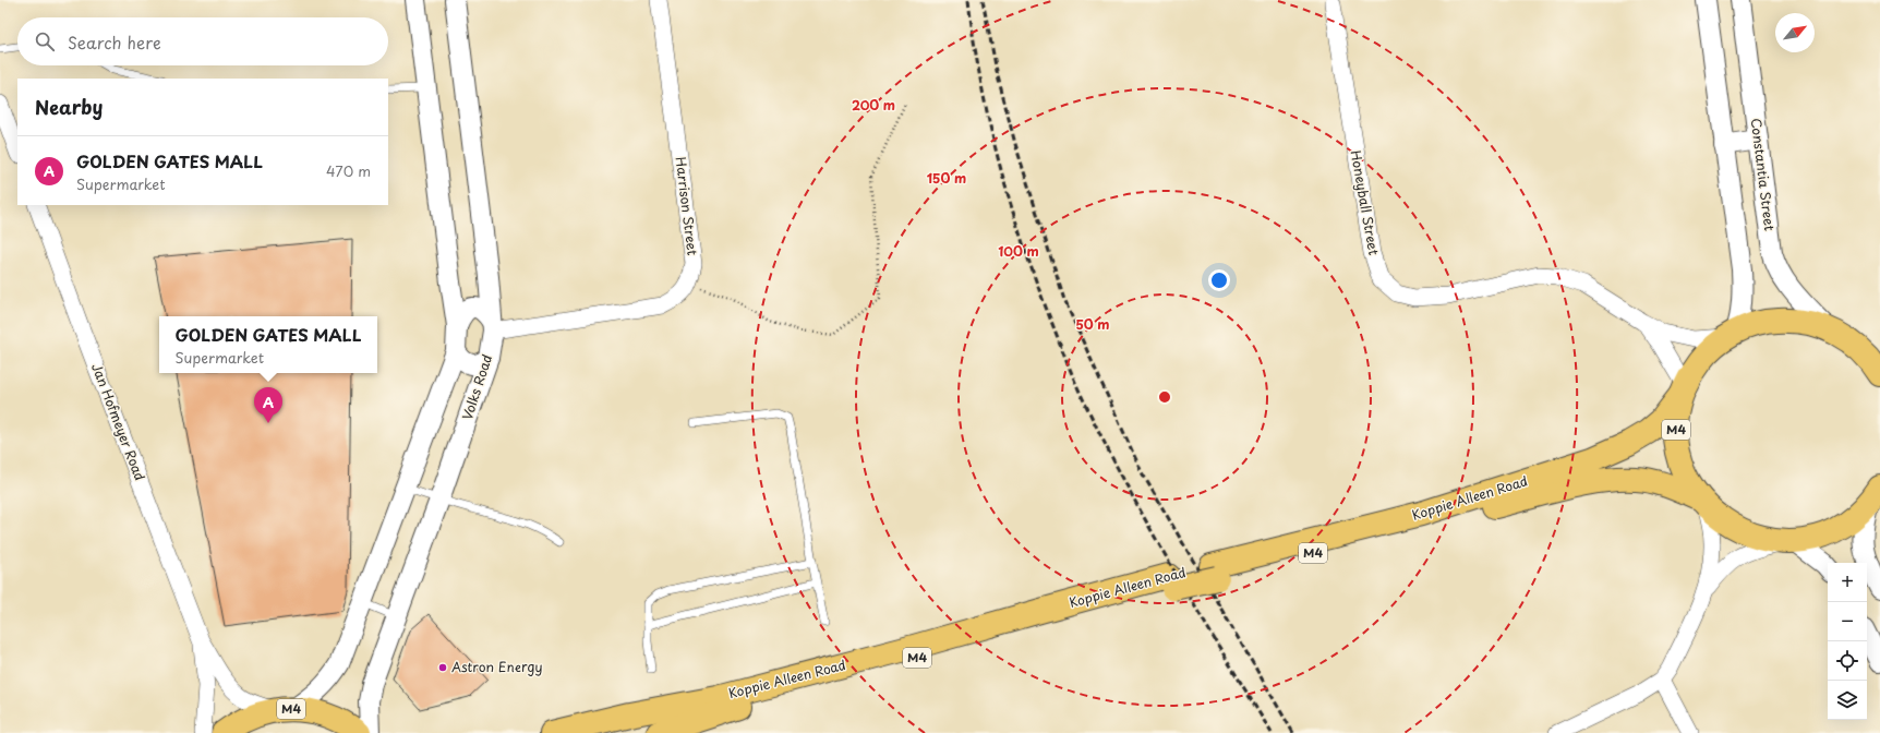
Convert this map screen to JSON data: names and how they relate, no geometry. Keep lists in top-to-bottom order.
{
  "streets": {
    "main road": ["M4", "Koppie Alleen Road"],
    "street": [
      "Constantia Street",
      "Honeyball Street",
      "Harrison Street",
      "Volks Road",
      "Jan Hofmeyer Road"
    ]
  },
  "crossings": [
    ["Constantia Street", "M4"],
    ["Honeyball Street", "M4"],
    ["Honeyball Street", "Koppie Alleen Road"],
    ["Jan Hofmeyer Road", "M4"],
    ["M4", "Koppie Alleen Road"]
  ],
  "places": ["Astron Energy"],
  "north": "top right",
  "page": {
    "search": "Search here",
    "heading": "Nearby",
    "list": [
      {
        "mark": "A",
        "name": "GOLDEN GATES MALL",
        "note": "Supermarket",
        "value": "470 m"
      }
    ],
    "popup": ["GOLDEN GATES MALL", "Supermarket"],
    "pins": "A",
    "map_buttons": ["+", "−"]
  },
  "rings": [
    "200 m",
    "150 m",
    "100 m",
    "50 m"
  ]
}
